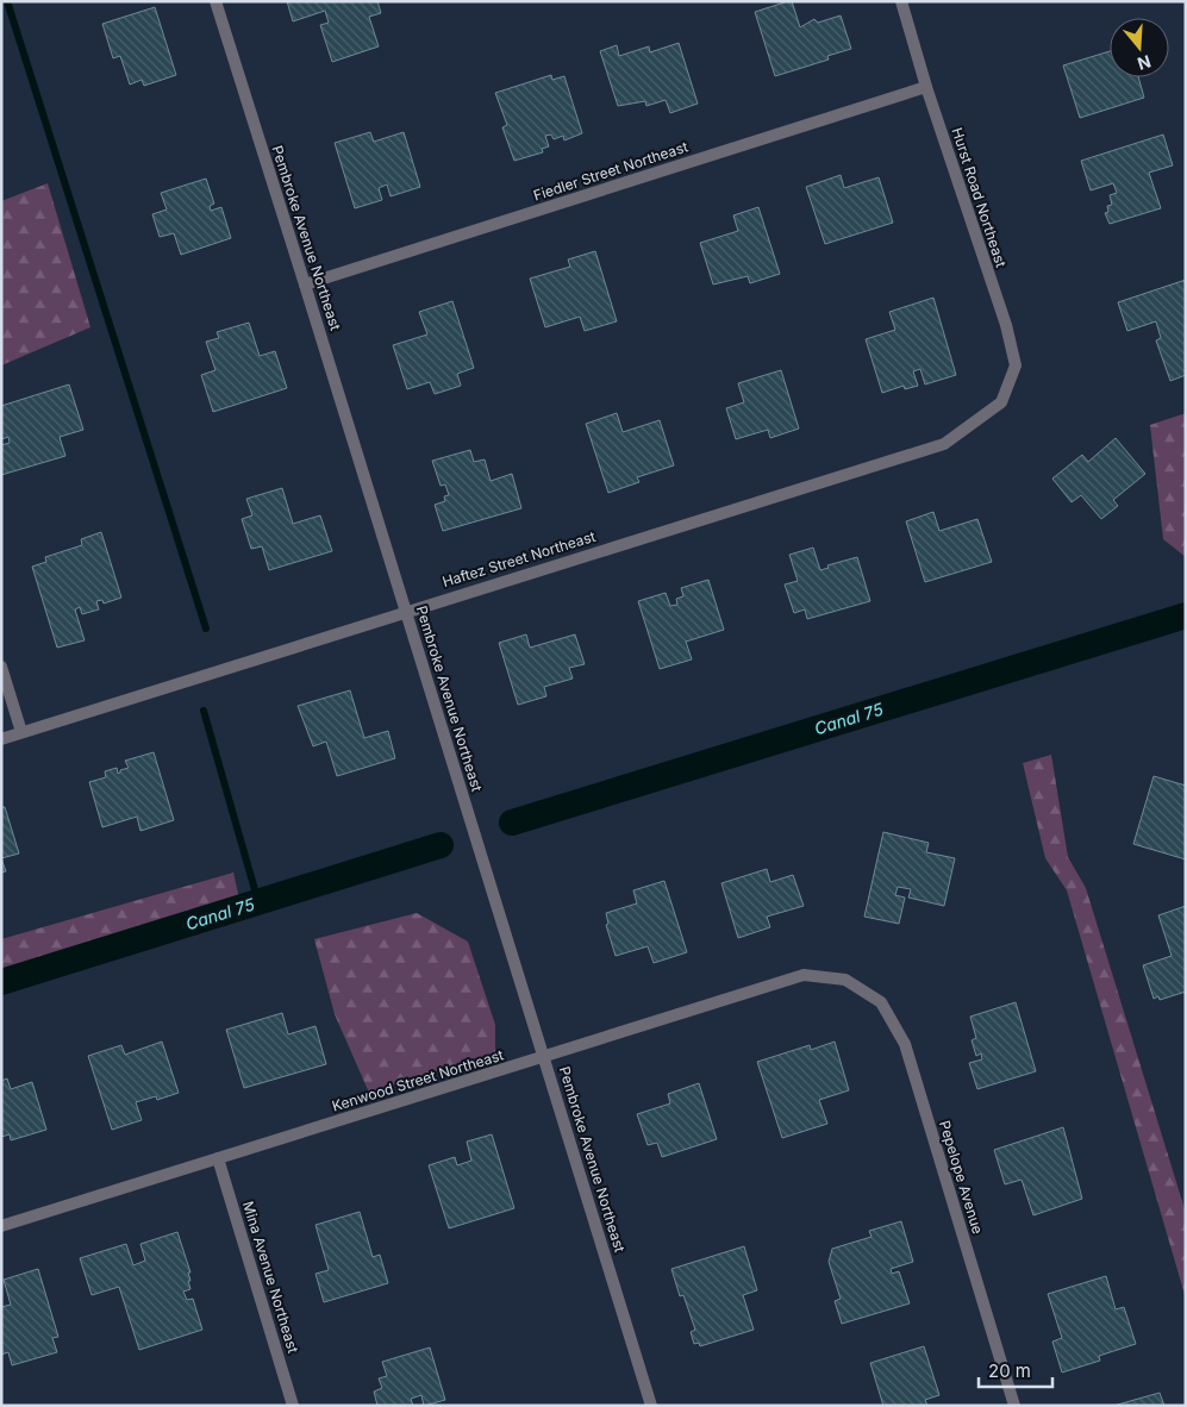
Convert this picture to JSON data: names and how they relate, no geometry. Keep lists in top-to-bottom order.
{
  "streets": {
    "street": [
      "Fiedler Street Northeast",
      "Hurst Road Northeast",
      "Pembroke Avenue Northeast",
      "Haftez Street Northeast",
      "Kenwood Street Northeast",
      "Pepelope Avenue",
      "Mina Avenue Northeast"
    ]
  },
  "crossings": [
    ["Fiedler Street Northeast", "Hurst Road Northeast"],
    ["Fiedler Street Northeast", "Pembroke Avenue Northeast"],
    ["Hurst Road Northeast", "Haftez Street Northeast"],
    ["Pembroke Avenue Northeast", "Haftez Street Northeast"],
    ["Pembroke Avenue Northeast", "Kenwood Street Northeast"],
    ["Kenwood Street Northeast", "Pepelope Avenue"],
    ["Kenwood Street Northeast", "Mina Avenue Northeast"]
  ],
  "water": ["Canal 75"],
  "scale_bar": "20 m",
  "north": "bottom"
}
